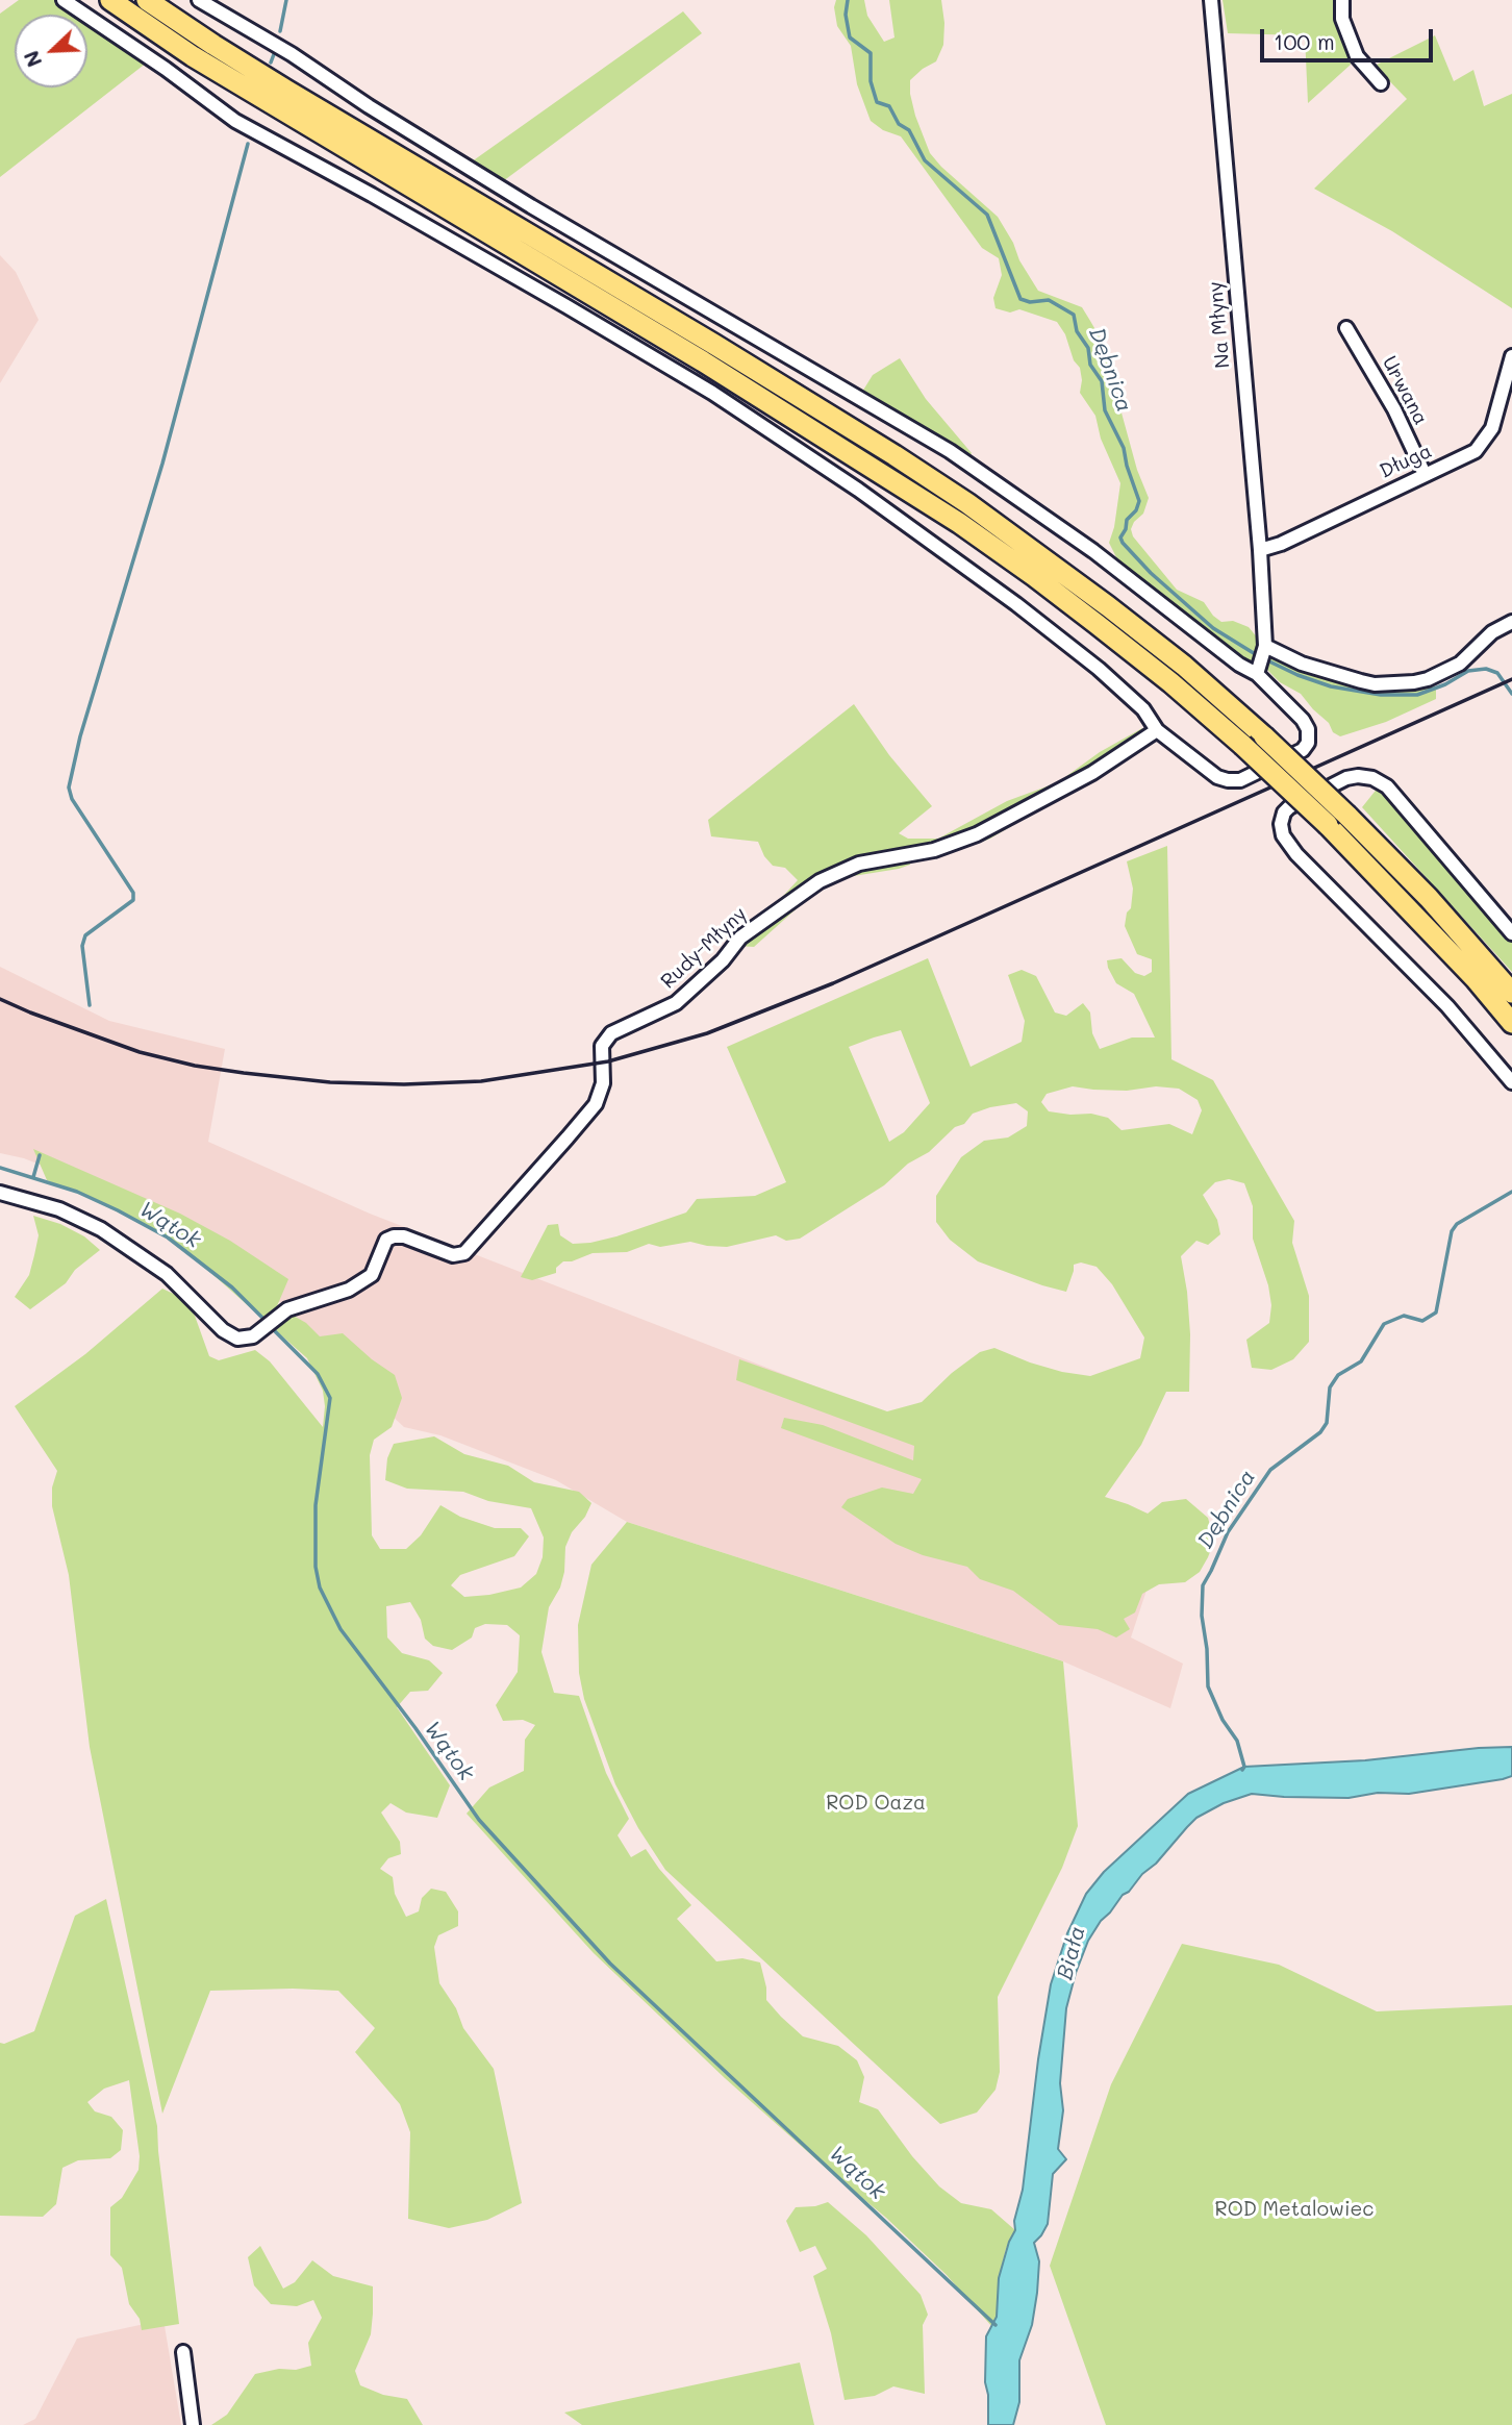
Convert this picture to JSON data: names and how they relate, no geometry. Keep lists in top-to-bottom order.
{
  "streets": {
    "street": [
      "Na Młyny",
      "Urwana",
      "Długa",
      "Rudy-Młyny"
    ]
  },
  "crossings": [
    ["Na Młyny", "Długa"],
    ["Urwana", "Długa"]
  ],
  "water": ["Dębnica", "Wątok", "Biała"],
  "parks": ["ROD Oaza", "ROD Metalowiec"],
  "scale_bar": "100 m",
  "north": "bottom left"
}
